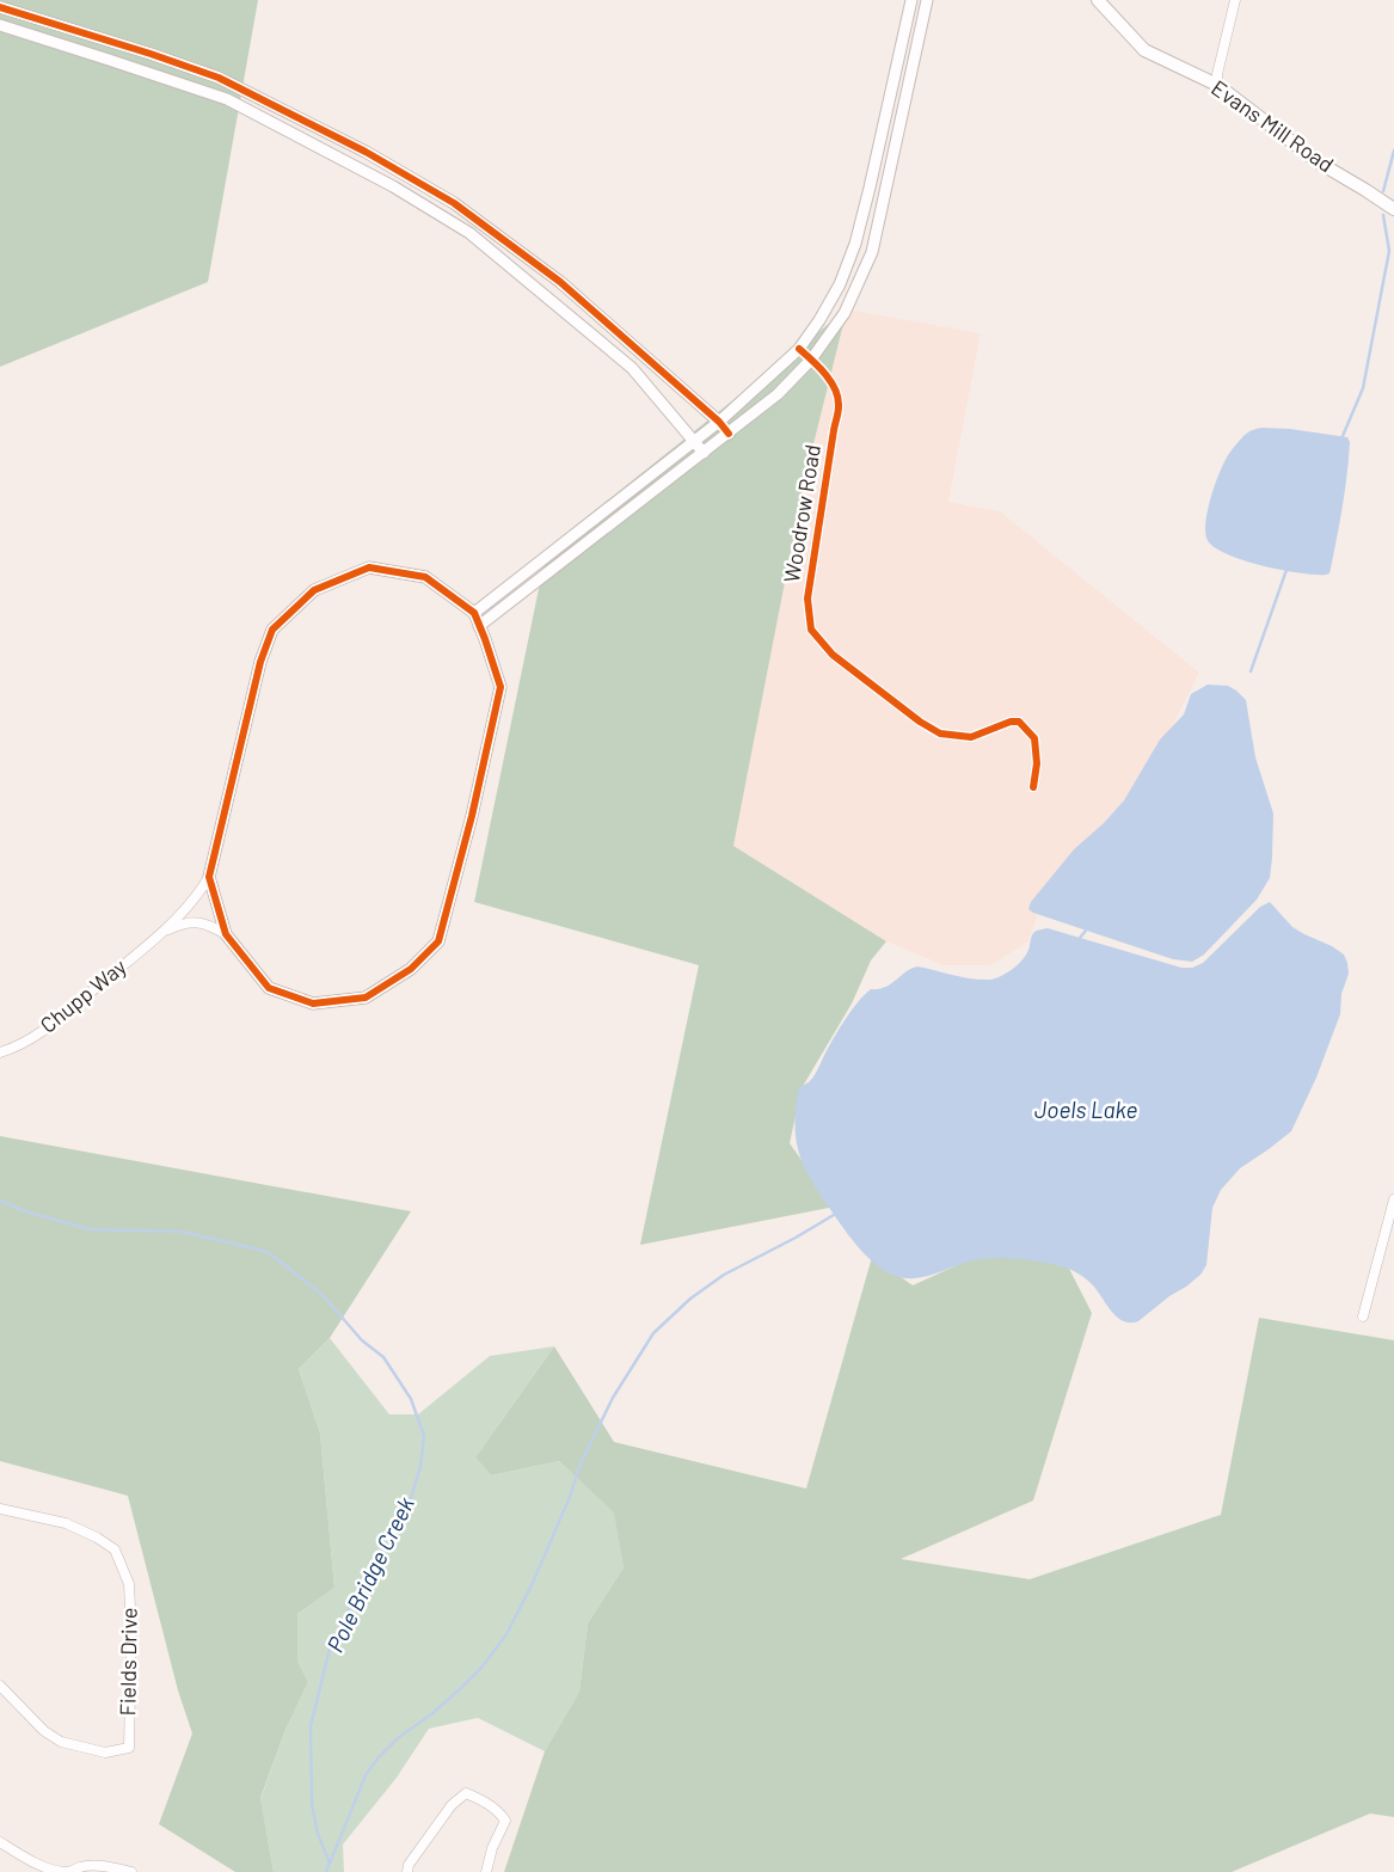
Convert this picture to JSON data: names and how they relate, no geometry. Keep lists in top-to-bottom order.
{
  "streets": {
    "main road": ["Evans Mill Road"],
    "street": ["Woodrow Road", "Chupp Way", "Fields Drive"]
  },
  "water": ["Joels Lake", "Pole Bridge Creek"]
}
